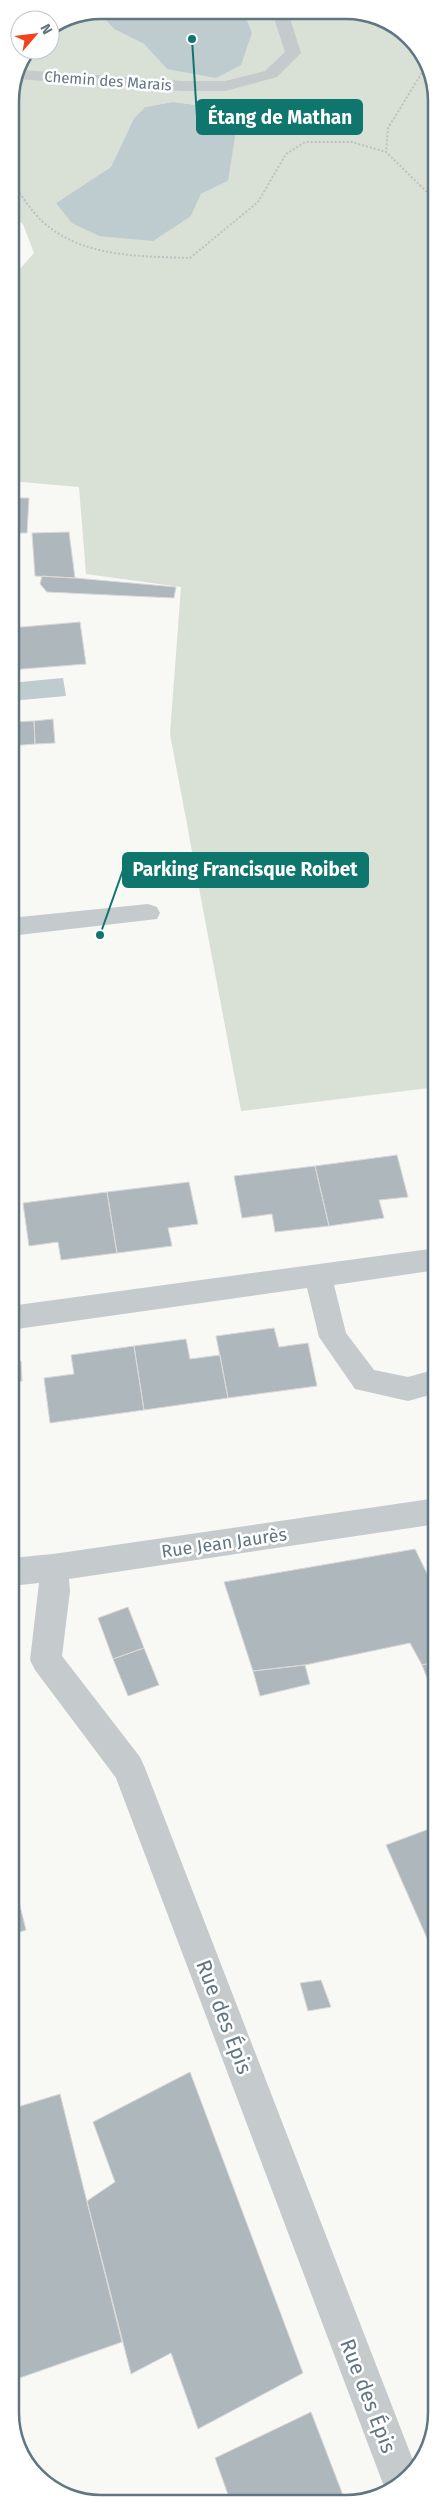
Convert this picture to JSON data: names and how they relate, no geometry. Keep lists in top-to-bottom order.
{
  "streets": {
    "street": ["Chemin des Marais", "Rue Jean Jaurès", "Rue des Épis"]
  },
  "crossings": [
    ["Rue Jean Jaurès", "Rue des Épis"]
  ],
  "places": ["Étang de Mathan", "Parking Francisque Roibet"],
  "north": "top right"
}
